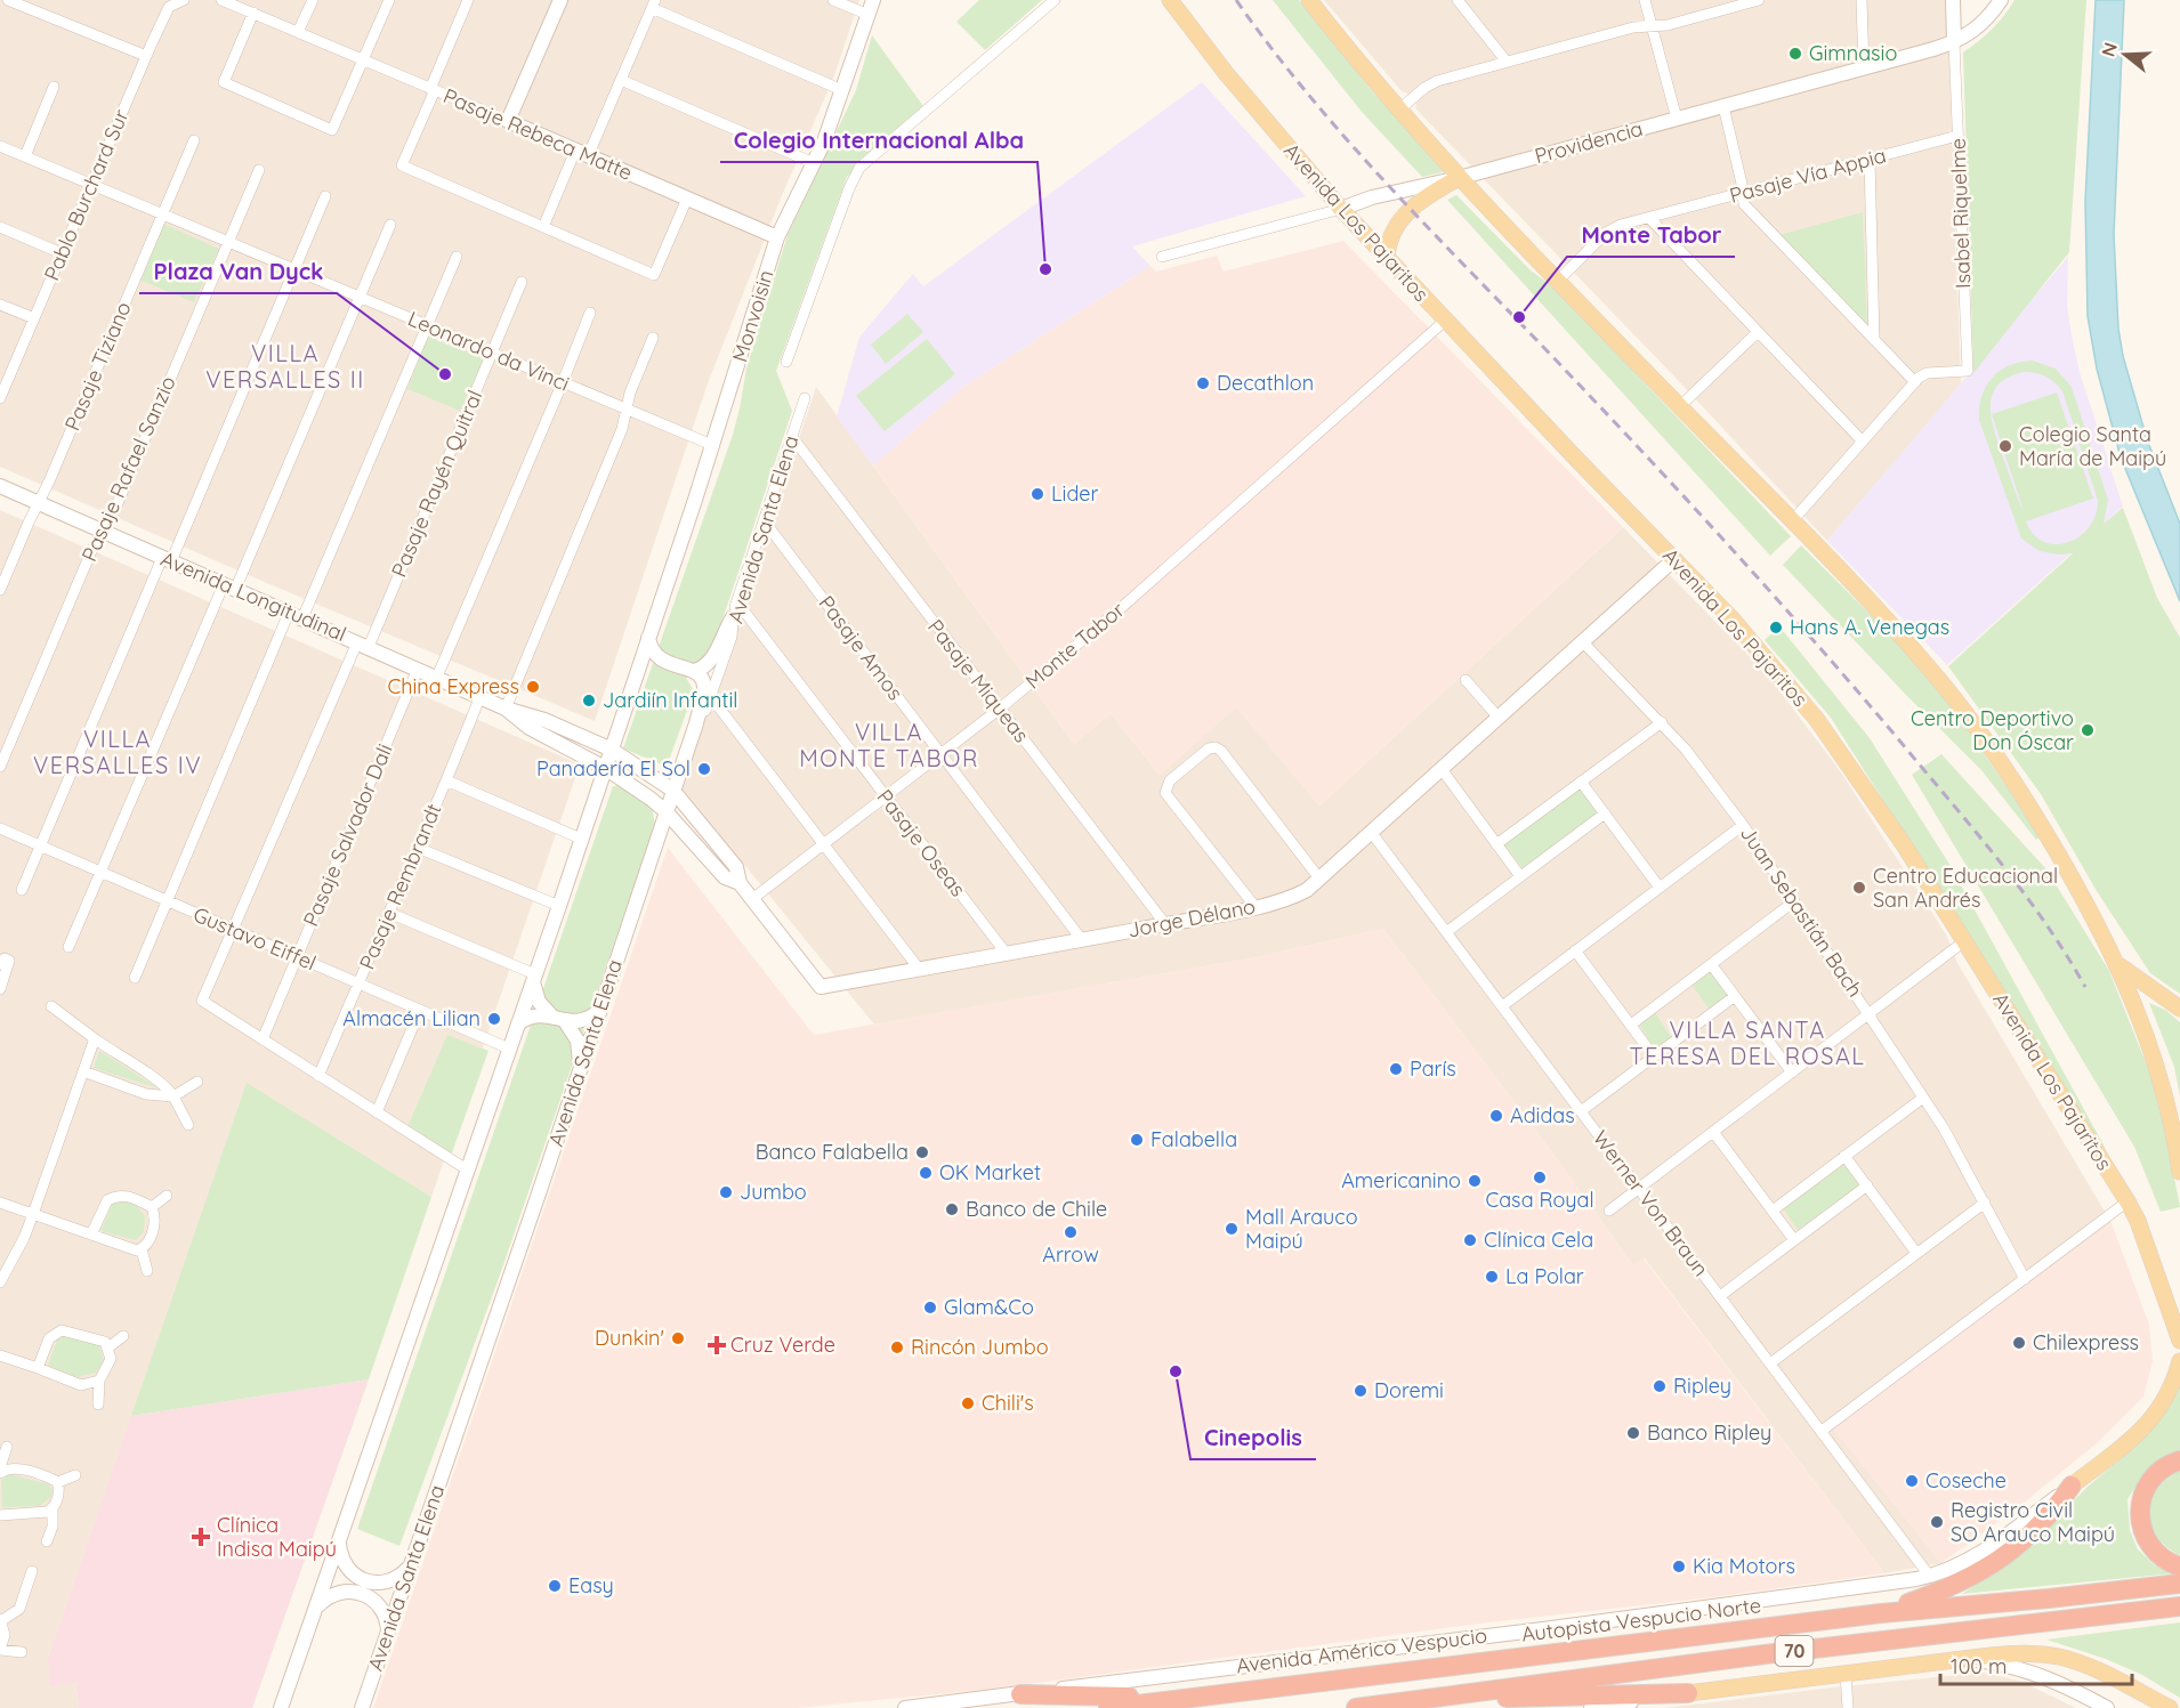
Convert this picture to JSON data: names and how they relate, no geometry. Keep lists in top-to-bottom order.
{
  "streets": {
    "highway": ["Autopista Vespucio Norte", "70"],
    "main road": [
      "Pasaje Rebeca Matte",
      "Providencia",
      "Isabel Riquelme",
      "Avenida Los Pajaritos",
      "Monvoisin",
      "Avenida Santa Elena",
      "Avenida Longitudinal",
      "Jorge Délano",
      "Avenida Américo Vespucio"
    ],
    "street": [
      "Pasaje Vía Appia",
      "Pablo Burchard Sur",
      "Leonardo da Vinci",
      "Pasaje Tiziano",
      "Pasaje Rafael Sanzio",
      "Pasaje Rayén Quitral",
      "Monte Tabor",
      "Pasaje Amos",
      "Pasaje Miqueas",
      "Pasaje Salvador Dali",
      "Pasaje Oseas",
      "Pasaje Rembrandt",
      "Juan Sebastián Bach",
      "Gustavo Eiffel",
      "Werner Von Braun"
    ]
  },
  "crossings": [
    ["Pasaje Rebeca Matte", "Monvoisin"],
    ["Providencia", "Isabel Riquelme"],
    ["Providencia", "Avenida Los Pajaritos"],
    ["Pasaje Vía Appia", "Isabel Riquelme"],
    ["Pablo Burchard Sur", "Leonardo da Vinci"],
    ["Avenida Los Pajaritos", "Monte Tabor"],
    ["Avenida Los Pajaritos", "Jorge Délano"],
    ["Monvoisin", "Leonardo da Vinci"],
    ["Leonardo da Vinci", "Pasaje Tiziano"],
    ["Leonardo da Vinci", "Pasaje Rafael Sanzio"],
    ["Leonardo da Vinci", "Pasaje Rayén Quitral"],
    ["Pasaje Tiziano", "Avenida Longitudinal"],
    ["Pasaje Rafael Sanzio", "Avenida Longitudinal"],
    ["Pasaje Rayén Quitral", "Avenida Longitudinal"],
    ["Pasaje Rayén Quitral", "Pasaje Salvador Dali"],
    ["Pasaje Rayén Quitral", "Gustavo Eiffel"],
    ["Avenida Santa Elena", "Avenida Longitudinal"],
    ["Avenida Santa Elena", "Pasaje Amos"],
    ["Avenida Santa Elena", "Pasaje Miqueas"],
    ["Avenida Santa Elena", "Pasaje Oseas"],
    ["Avenida Longitudinal", "Monte Tabor"],
    ["Avenida Longitudinal", "Pasaje Salvador Dali"],
    ["Avenida Longitudinal", "Pasaje Rembrandt"],
    ["Avenida Longitudinal", "Jorge Délano"],
    ["Monte Tabor", "Pasaje Amos"],
    ["Monte Tabor", "Pasaje Miqueas"],
    ["Monte Tabor", "Pasaje Oseas"],
    ["Pasaje Amos", "Jorge Délano"],
    ["Pasaje Miqueas", "Jorge Délano"],
    ["Pasaje Salvador Dali", "Gustavo Eiffel"],
    ["Pasaje Oseas", "Jorge Délano"],
    ["Pasaje Rembrandt", "Gustavo Eiffel"],
    ["Juan Sebastián Bach", "Jorge Délano"],
    ["Jorge Délano", "Werner Von Braun"],
    ["Werner Von Braun", "Avenida Américo Vespucio"]
  ],
  "districts": [
    "VILLA VERSALLES II",
    "VILLA MONTE TABOR",
    "VILLA VERSALLES IV",
    "VILLA SANTA TERESA DEL ROSAL"
  ],
  "places": {
    "other": [
      "Gimnasio",
      "Colegio Internacional Alba",
      "Monte Tabor",
      "Plaza Van Dyck",
      "Decathlon",
      "Colegio Santa María de Maipú",
      "Lider",
      "Hans A. Venegas",
      "China Express",
      "Jardiín Infantil",
      "Centro Deportivo Don Óscar",
      "Panadería El Sol",
      "Centro Educacional San Andrés",
      "Almacén Lilian",
      "París",
      "Adidas",
      "Falabella",
      "Banco Falabella",
      "OK Market",
      "Casa Royal",
      "Americanino",
      "Jumbo",
      "Banco de Chile",
      "Mall Arauco Maipú",
      "Arrow",
      "Clínica Cela",
      "La Polar",
      "Glam&Co",
      "Dunkin'",
      "Chilexpress",
      "Rincón Jumbo",
      "Cinepolis",
      "Ripley",
      "Doremi",
      "Chili's",
      "Banco Ripley",
      "Coseche",
      "Registro Civil SO Arauco Maipú",
      "Kia Motors",
      "Easy"
    ],
    "health": ["Cruz Verde", "Clínica Indisa Maipú"]
  },
  "scale_bar": "100 m",
  "north": "left"
}
